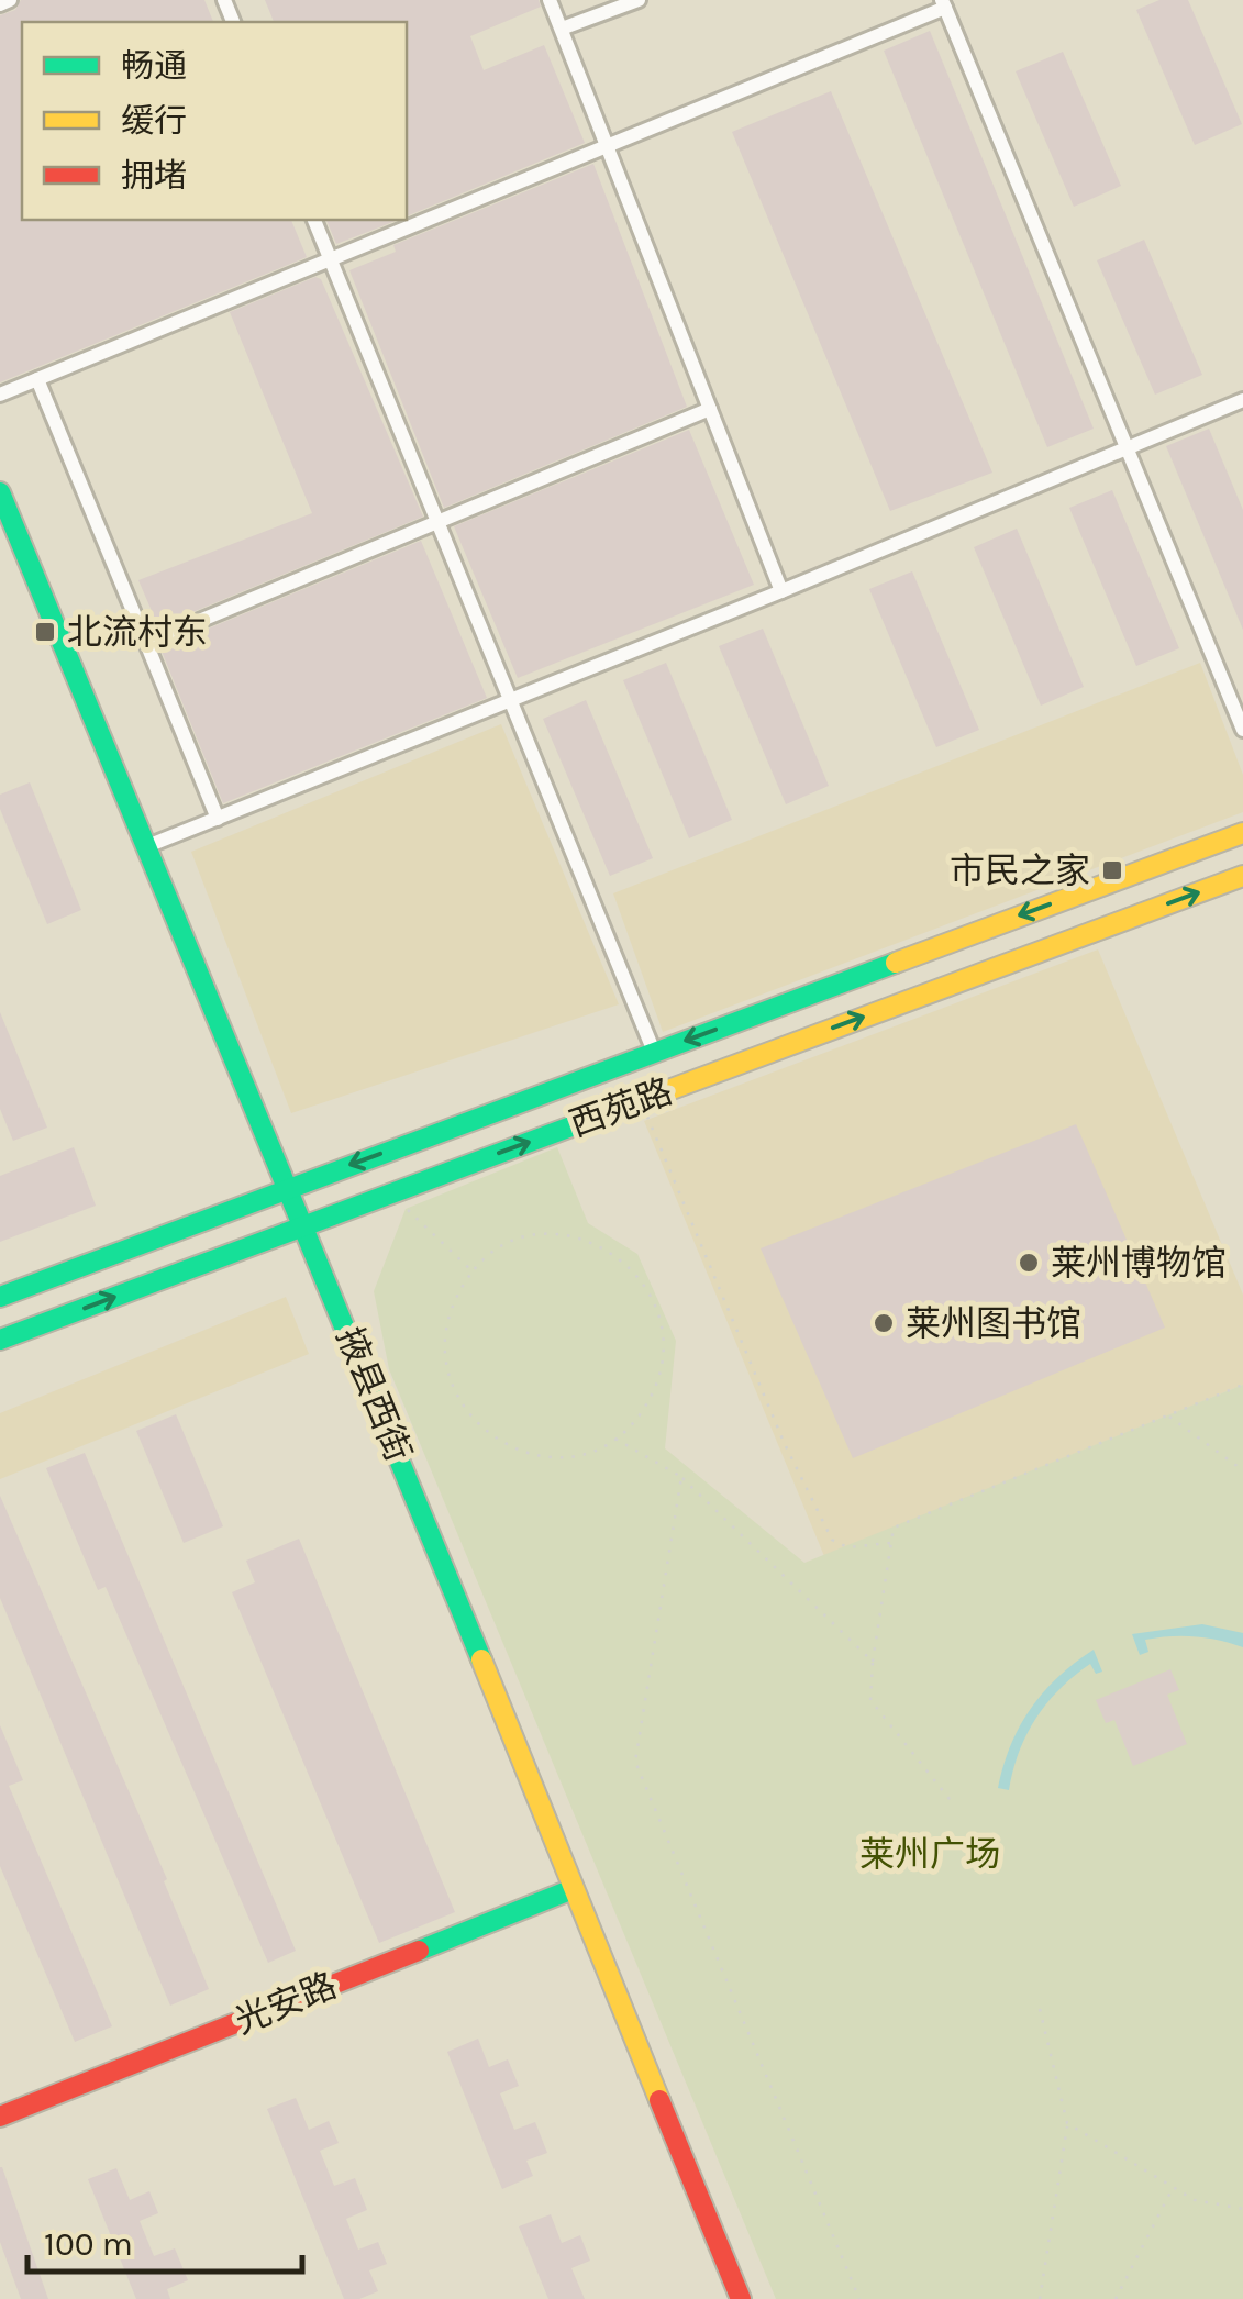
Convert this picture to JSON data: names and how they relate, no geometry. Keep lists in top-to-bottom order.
{
  "streets": {
    "main road": ["西苑路", "掖县西街", "光安路"]
  },
  "crossings": [
    ["西苑路", "掖县西街"],
    ["掖县西街", "光安路"]
  ],
  "parks": ["莱州广场"],
  "places": {
    "transit": ["北流村东", "市民之家"],
    "other": ["莱州博物馆", "莱州图书馆"]
  },
  "legend": ["畅通", "缓行", "拥堵"],
  "scale_bar": "100 m"
}
